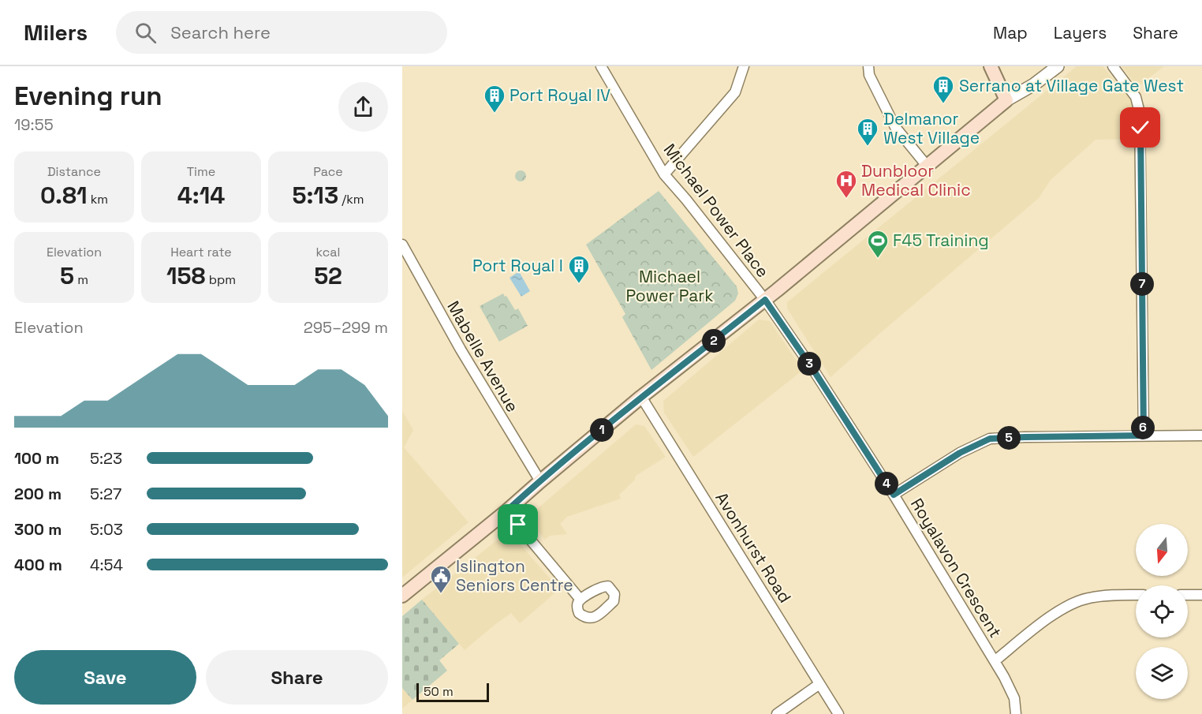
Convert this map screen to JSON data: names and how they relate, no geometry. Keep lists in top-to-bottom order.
{
  "streets": {
    "street": [
      "Michael Power Place",
      "Mabelle Avenue",
      "Avonhurst Road",
      "Royalavon Crescent"
    ]
  },
  "crossings": [
    ["Michael Power Place", "Royalavon Crescent"]
  ],
  "parks": ["Michael Power Park"],
  "places": {
    "building": [
      "Serrano at Village Gate West",
      "Port Royal IV",
      "Delmanor West Village",
      "Port Royal I"
    ],
    "hospital": ["Dunbloor Medical Clinic"],
    "sports": ["F45 Training"],
    "public building": ["Islington Seniors Centre"]
  },
  "scale_bar": "50 m",
  "north": "bottom",
  "page": {
    "header": "Milers",
    "search": "Search here",
    "nav": ["Map", "Layers", "Share"],
    "heading": ["Evening run", "19:55"],
    "stats": [
      ["Distance", "0.81 km"],
      ["Time", "4:14"],
      ["Pace", "5:13 /km"],
      ["Elevation", "5 m"],
      ["Heart rate", "158 bpm"],
      ["kcal", "52"]
    ],
    "pins": [
      "7",
      "2",
      "3",
      "6",
      "1",
      "5",
      "4"
    ],
    "chart": ["Elevation", "295–299 m"],
    "list": [
      {
        "name": "100 m",
        "note": "5:23"
      },
      {
        "name": "200 m",
        "note": "5:27"
      },
      {
        "name": "300 m",
        "note": "5:03"
      },
      {
        "name": "400 m",
        "note": "4:54"
      }
    ],
    "buttons": ["Save", "Share"],
    "scale": "50 m"
  }
}
